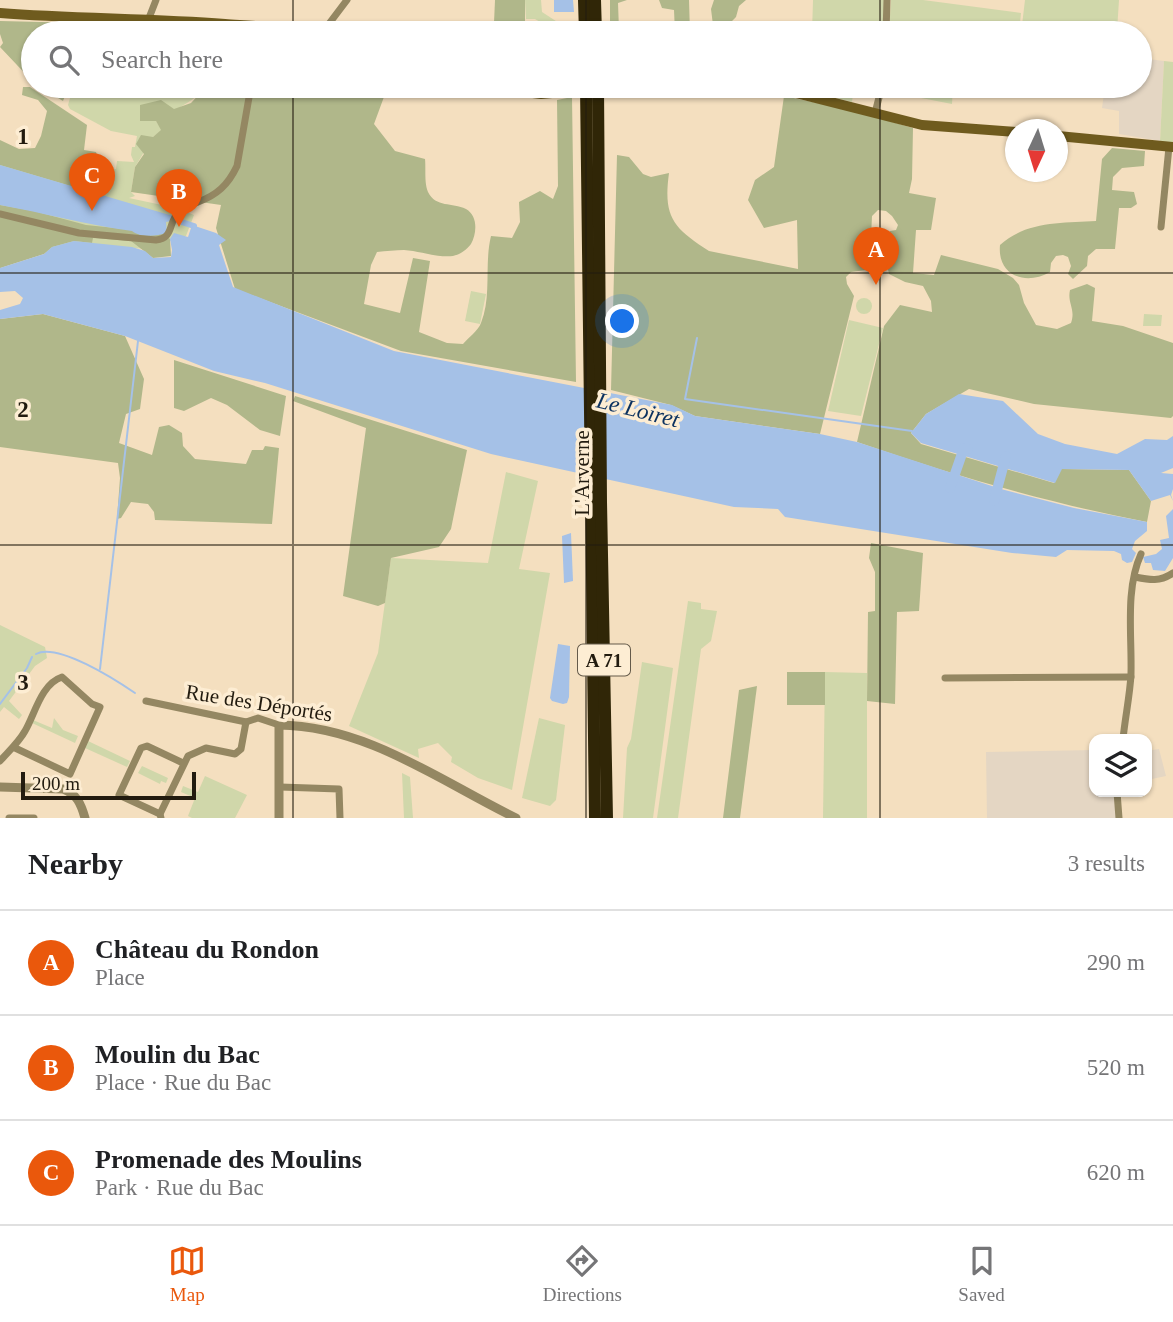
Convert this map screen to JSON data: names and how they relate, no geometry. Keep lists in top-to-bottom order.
{
  "streets": {
    "highway": ["L'Arverne", "A 71"],
    "street": ["Rue des Déportés"]
  },
  "water": ["Le Loiret"],
  "scale_bar": "200 m",
  "north": "bottom",
  "page": {
    "search": "Search here",
    "pins": ["C", "B", "A"],
    "scale": "200 m",
    "heading": ["Nearby", "3 results"],
    "list": [
      {
        "mark": "A",
        "name": "Château du Rondon",
        "note": "Place",
        "value": "290 m"
      },
      {
        "mark": "B",
        "name": "Moulin du Bac",
        "note": "Place · Rue du Bac",
        "value": "520 m"
      },
      {
        "mark": "C",
        "name": "Promenade des Moulins",
        "note": "Park · Rue du Bac",
        "value": "620 m"
      }
    ],
    "nav": ["Map", "Directions", "Saved"]
  },
  "grid": {
    "rows": ["1", "2", "3"]
  }
}
